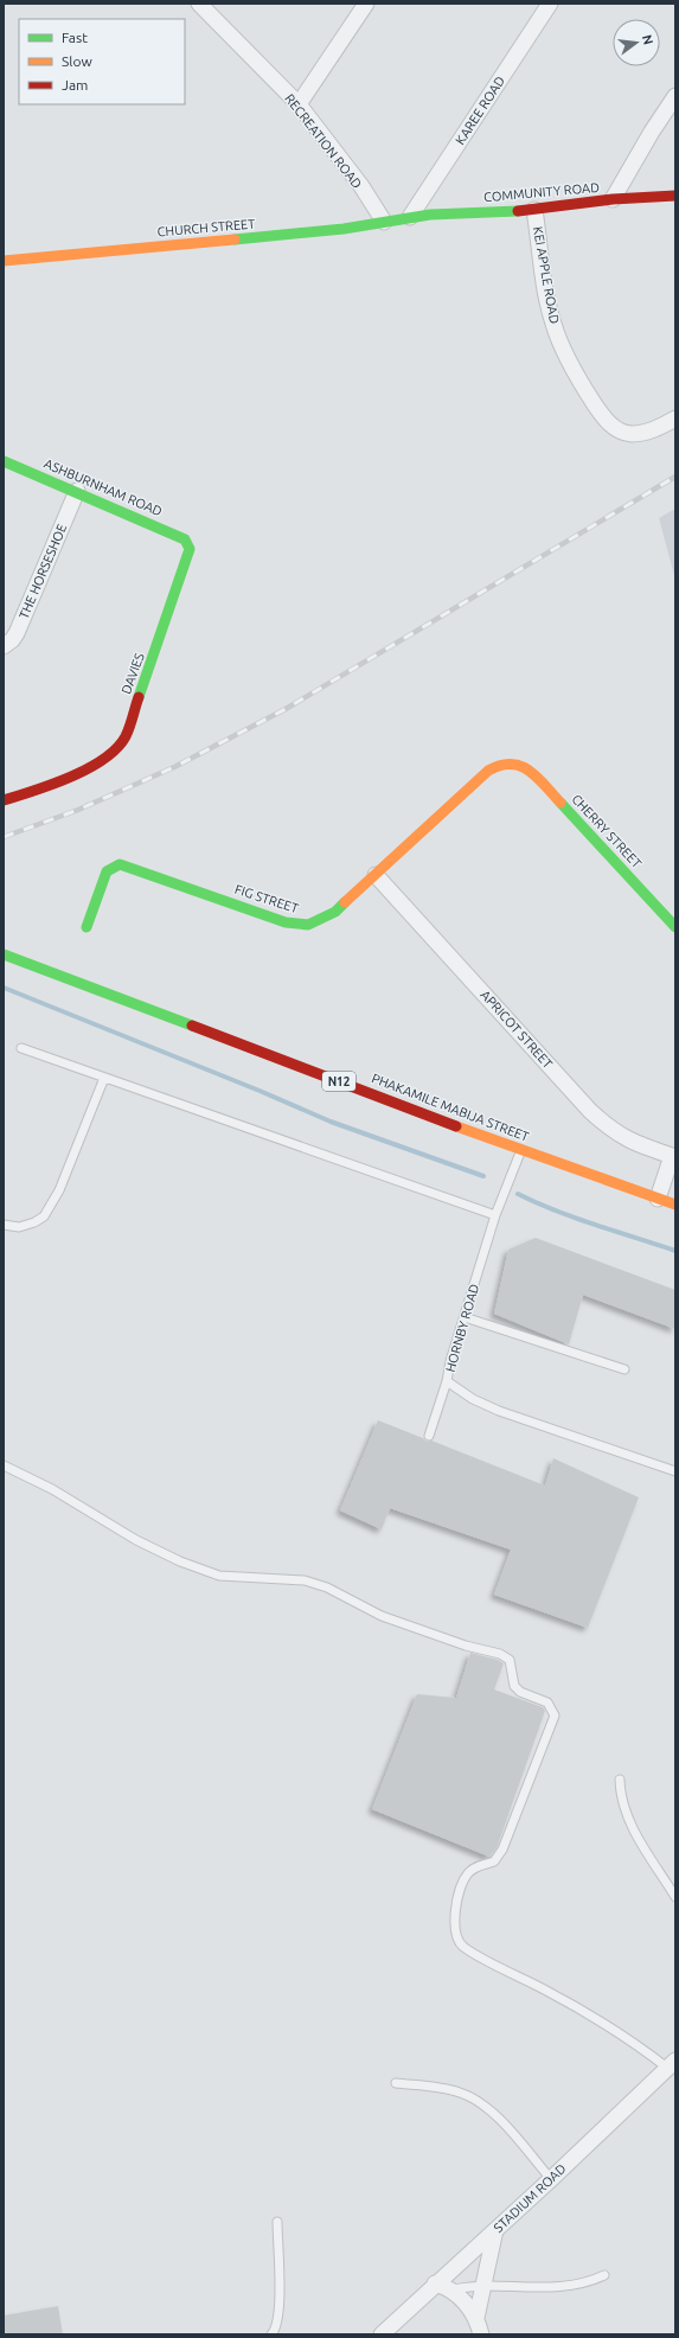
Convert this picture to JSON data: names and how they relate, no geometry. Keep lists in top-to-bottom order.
{
  "streets": {
    "main road": [
      "COMMUNITY ROAD",
      "CHURCH STREET",
      "ASHBURNHAM ROAD",
      "DAVIES",
      "CHERRY STREET",
      "FIG STREET",
      "N12",
      "PHAKAMILE MABIJA STREET"
    ],
    "street": [
      "KAREE ROAD",
      "RECREATION ROAD",
      "KEI APPLE ROAD",
      "THE HORSESHOE",
      "APRICOT STREET",
      "STADIUM ROAD"
    ],
    "lane": ["HORNBY ROAD"]
  },
  "crossings": [
    ["KAREE ROAD", "COMMUNITY ROAD"],
    ["KAREE ROAD", "CHURCH STREET"],
    ["RECREATION ROAD", "CHURCH STREET"],
    ["COMMUNITY ROAD", "CHURCH STREET"],
    ["COMMUNITY ROAD", "KEI APPLE ROAD"],
    ["ASHBURNHAM ROAD", "THE HORSESHOE"],
    ["ASHBURNHAM ROAD", "DAVIES"],
    ["CHERRY STREET", "FIG STREET"],
    ["FIG STREET", "APRICOT STREET"],
    ["PHAKAMILE MABIJA STREET", "HORNBY ROAD"]
  ],
  "legend": ["Fast", "Slow", "Jam"],
  "north": "right"
}
